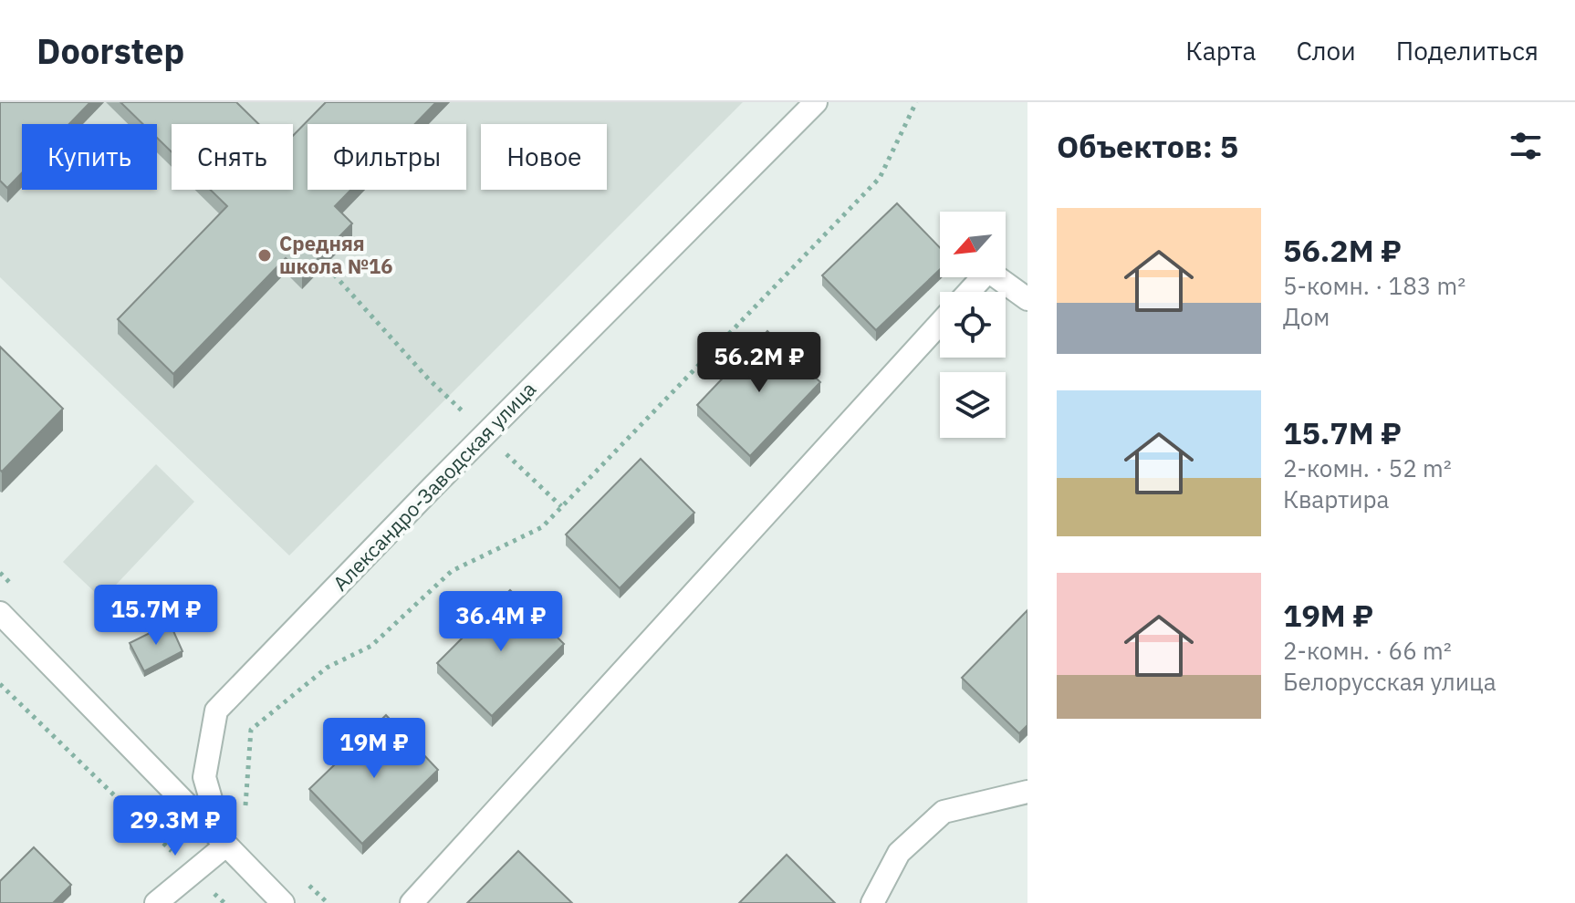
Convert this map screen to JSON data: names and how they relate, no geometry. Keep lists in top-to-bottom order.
{
  "streets": {
    "street": ["Александро-Заводская улица"]
  },
  "places": ["Средняя школа №16"],
  "north": "bottom left",
  "page": {
    "header": "Doorstep",
    "nav": ["Карта", "Слои", "Поделиться"],
    "heading": "Объектов: 5",
    "chip": [
      "Купить",
      "Снять",
      "Фильтры",
      "Новое"
    ],
    "list": [
      {
        "name": "56.2M ₽",
        "note": "5-комн. · 183 m² · Дом"
      },
      {
        "name": "15.7M ₽",
        "note": "2-комн. · 52 m² · Квартира"
      },
      {
        "name": "19M ₽",
        "note": "2-комн. · 66 m² · Белорусская улица"
      }
    ],
    "price": [
      "56.2M ₽",
      "15.7M ₽",
      "36.4M ₽",
      "19M ₽",
      "29.3M ₽"
    ]
  }
}
